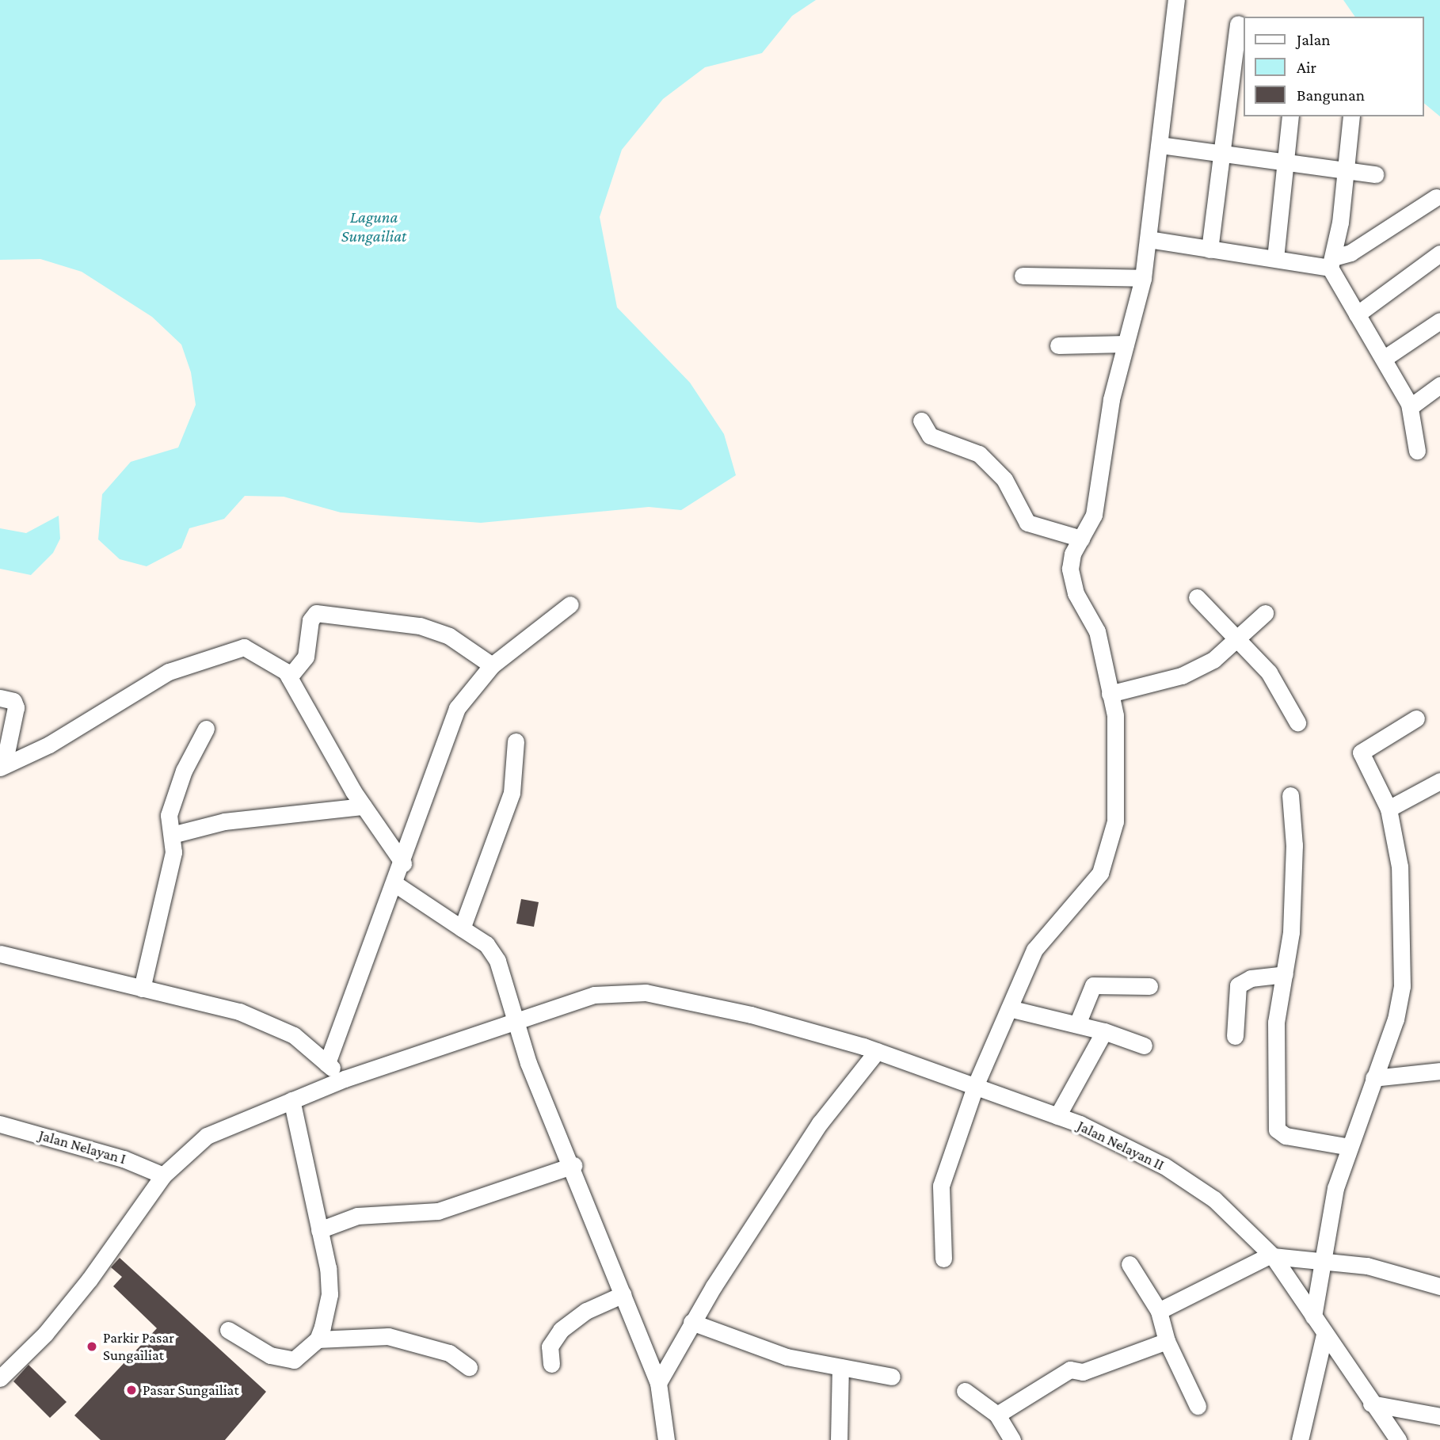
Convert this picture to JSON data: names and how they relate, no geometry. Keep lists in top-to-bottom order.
{
  "streets": {
    "street": ["Jalan Nelayan II", "Jalan Nelayan I"]
  },
  "crossings": [
    ["Jalan Nelayan II", "Jalan Nelayan I"]
  ],
  "water": ["Laguna Sungailiat"],
  "places": ["Parkir Pasar Sungailiat", "Pasar Sungailiat"],
  "legend": ["Jalan", "Air", "Bangunan"]
}
